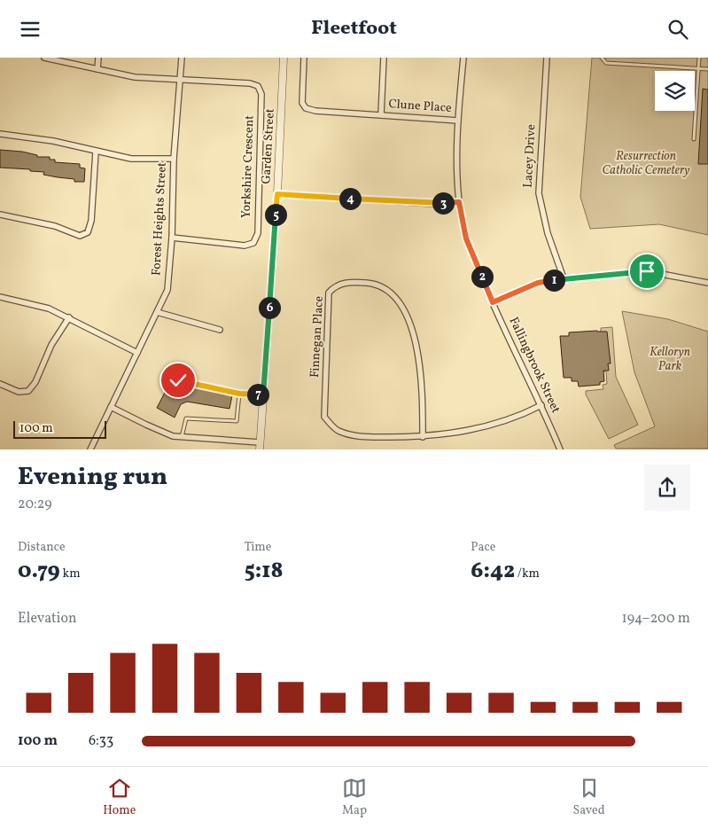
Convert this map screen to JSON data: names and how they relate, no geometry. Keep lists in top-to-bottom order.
{
  "streets": {
    "street": [
      "Clune Place",
      "Garden Street",
      "Lacey Drive",
      "Yorkshire Crescent",
      "Forest Heights Street",
      "Finnegan Place",
      "Fallingbrook Street"
    ]
  },
  "crossings": [
    ["Clune Place", "Fallingbrook Street"],
    ["Yorkshire Crescent", "Forest Heights Street"],
    ["Finnegan Place", "Fallingbrook Street"]
  ],
  "parks": ["Resurrection Catholic Cemetery", "Kelloryn Park"],
  "scale_bar": "100 m",
  "page": {
    "header": "Fleetfoot",
    "pins": [
      "4",
      "3",
      "5",
      "2",
      "1",
      "6",
      "7"
    ],
    "scale": "100 m",
    "heading": ["Evening run", "20:29"],
    "stats": [
      ["Distance", "0.79 km"],
      ["Time", "5:18"],
      ["Pace", "6:42 /km"]
    ],
    "chart": ["Elevation", "194–200 m"],
    "list": [
      {
        "name": "100 m",
        "note": "6:33"
      }
    ],
    "tabs": ["Home", "Map", "Saved"]
  }
}
